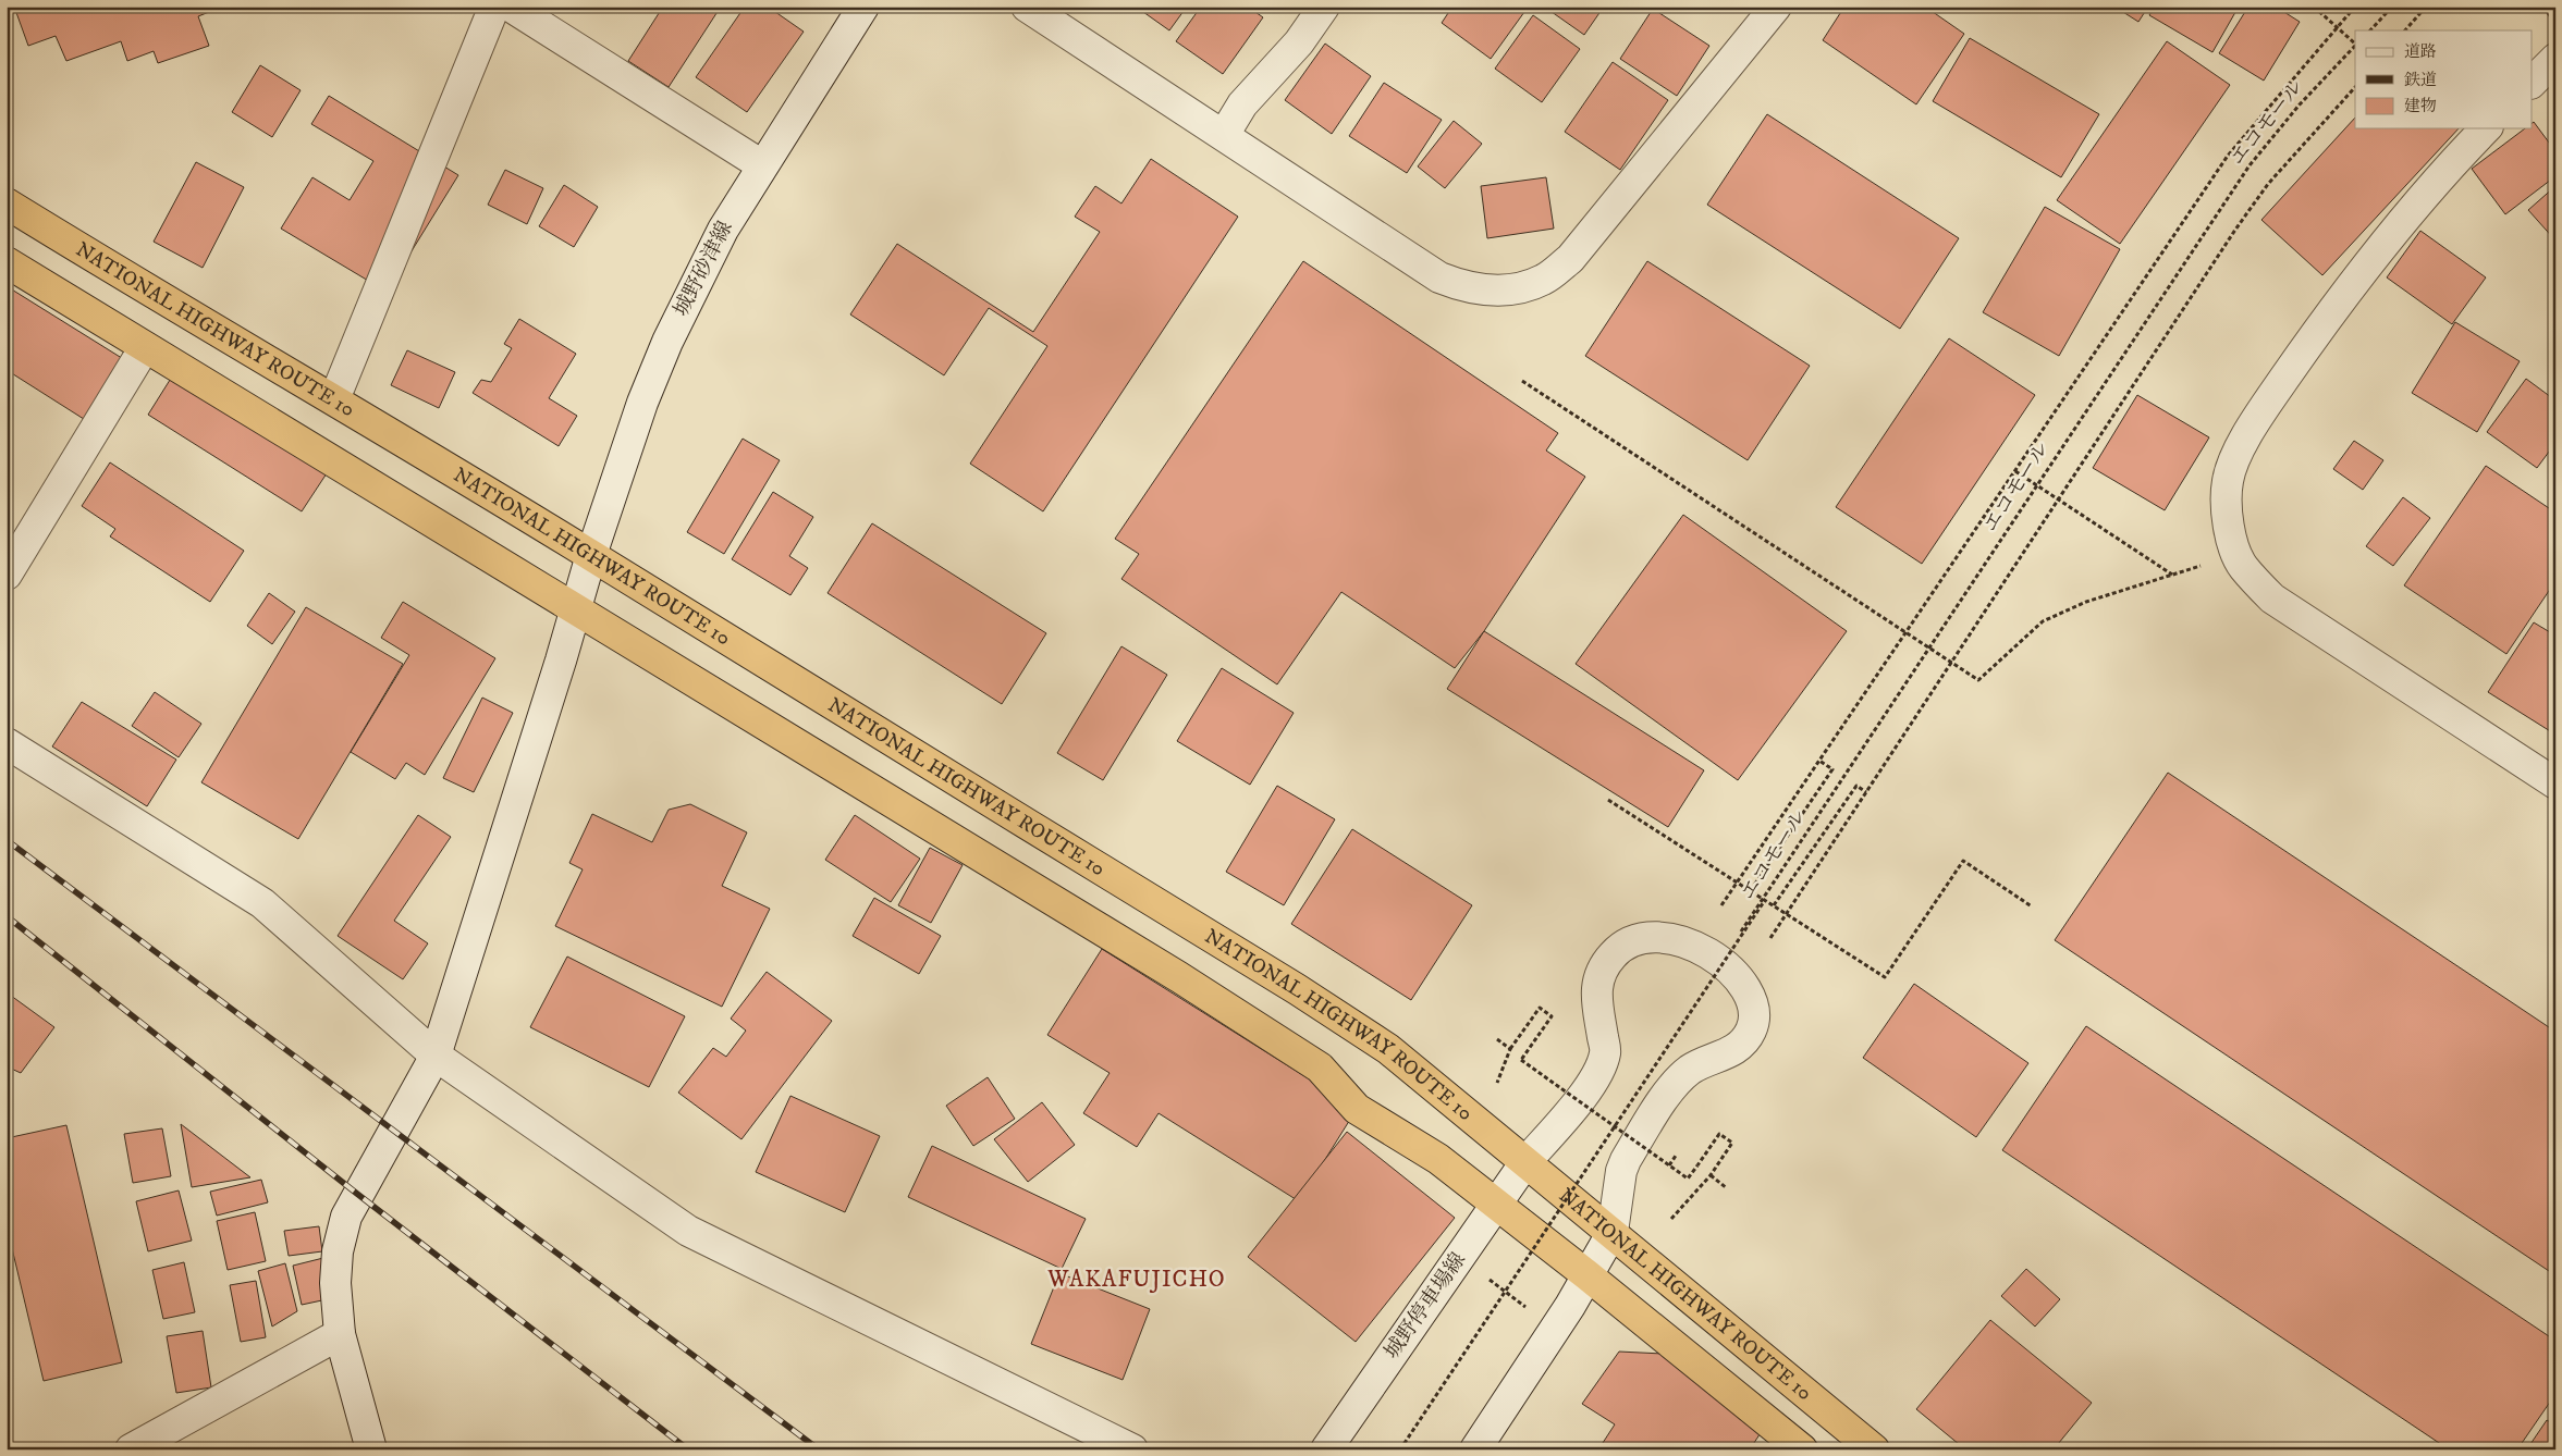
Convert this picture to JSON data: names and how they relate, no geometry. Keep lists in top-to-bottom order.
{
  "streets": {
    "highway": ["NATIONAL HIGHWAY ROUTE 10"],
    "street": ["城野砂津線", "城野停車場線"],
    "path": ["エコモール"]
  },
  "crossings": [
    ["エコモール", "城野停車場線"],
    ["城野砂津線", "NATIONAL HIGHWAY ROUTE 10"],
    ["NATIONAL HIGHWAY ROUTE 10", "城野停車場線"]
  ],
  "districts": ["WAKAFUJICHO"],
  "legend": ["道路", "鉄道", "建物"]
}
